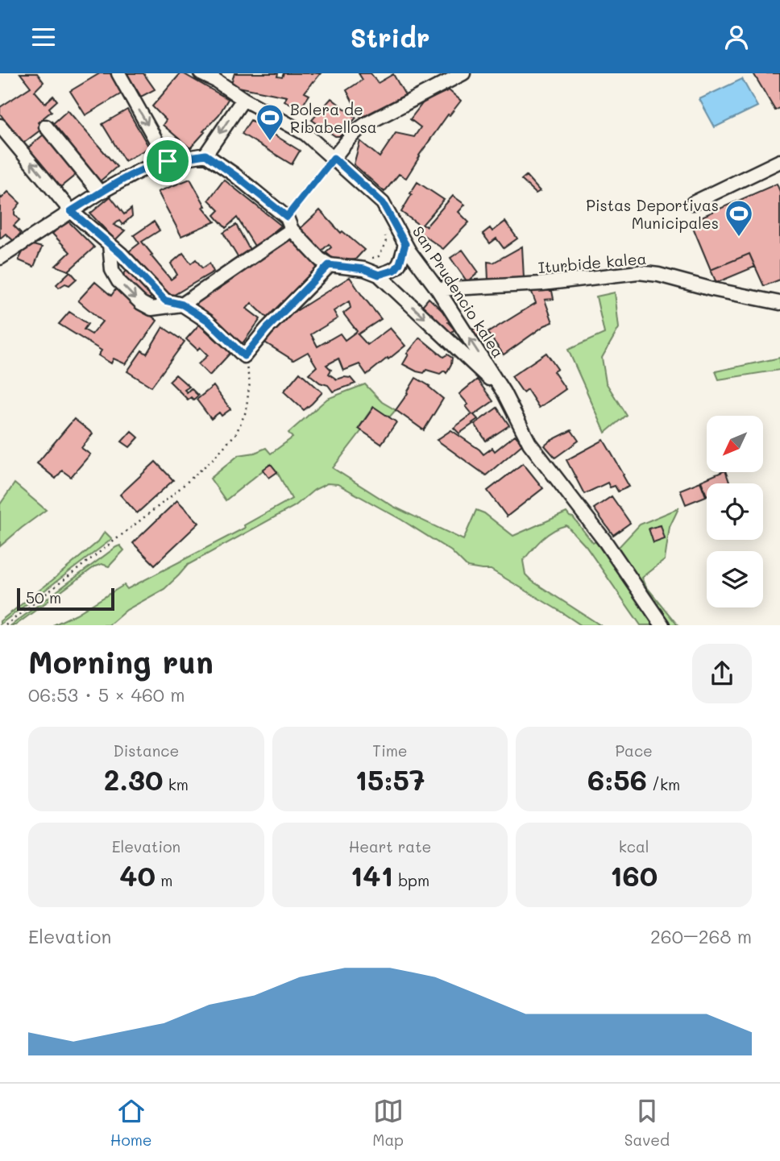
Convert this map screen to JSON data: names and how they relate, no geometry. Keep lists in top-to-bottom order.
{
  "streets": {
    "street": ["Iturbide kalea", "San Prudencio kalea"]
  },
  "crossings": [
    ["Iturbide kalea", "San Prudencio kalea"]
  ],
  "places": {
    "sports": ["Bolera de Ribabellosa", "Pistas Deportivas Municipales"]
  },
  "scale_bar": "50 m",
  "north": "bottom left",
  "page": {
    "header": "Stridr",
    "scale": "50 m",
    "heading": ["Morning run", "06:53 · 5 × 460 m"],
    "stats": [
      ["Distance", "2.30 km"],
      ["Time", "15:57"],
      ["Pace", "6:56 /km"],
      ["Elevation", "40 m"],
      ["Heart rate", "141 bpm"],
      ["kcal", "160"]
    ],
    "chart": ["Elevation", "260–268 m"],
    "tabs": ["Home", "Map", "Saved"]
  }
}
